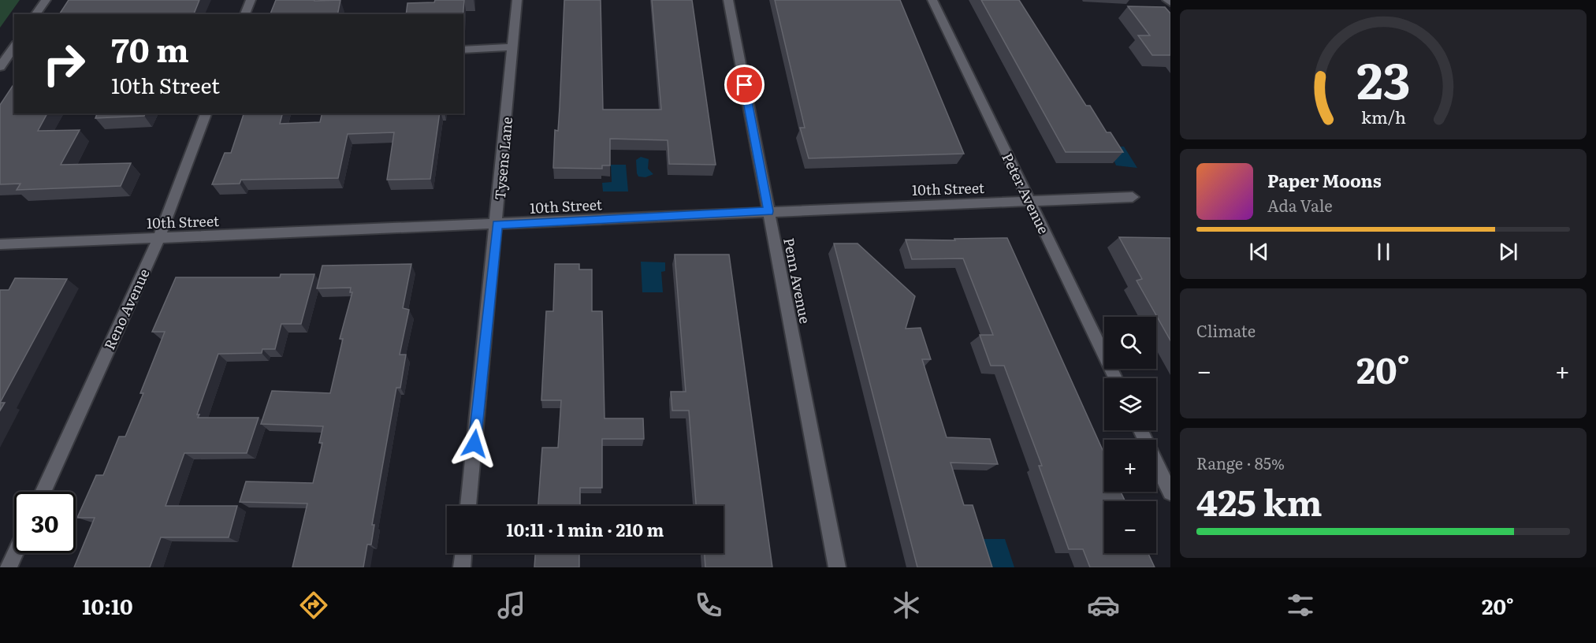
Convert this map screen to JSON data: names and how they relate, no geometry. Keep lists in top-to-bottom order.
{
  "streets": {
    "street": [
      "Tysens Lane",
      "10th Street",
      "Peter Avenue",
      "Penn Avenue",
      "Reno Avenue"
    ]
  },
  "crossings": [
    ["Tysens Lane", "10th Street"],
    ["10th Street", "Peter Avenue"],
    ["10th Street", "Penn Avenue"],
    ["10th Street", "Reno Avenue"]
  ],
  "page": {
    "turn": ["70 m", "10th Street"],
    "song": ["Paper Moons", "Ada Vale"],
    "tile": [
      "Climate",
      ["Range · 85%", "425 km"]
    ],
    "map_buttons": ["+", "−"],
    "heat": ["−", "20°", "+"],
    "limit": "30",
    "trip": "10:11 · 1 min · 210 m",
    "tabs": ["10:10", "20°"],
    "gauge": ["23", "km/h"]
  }
}
